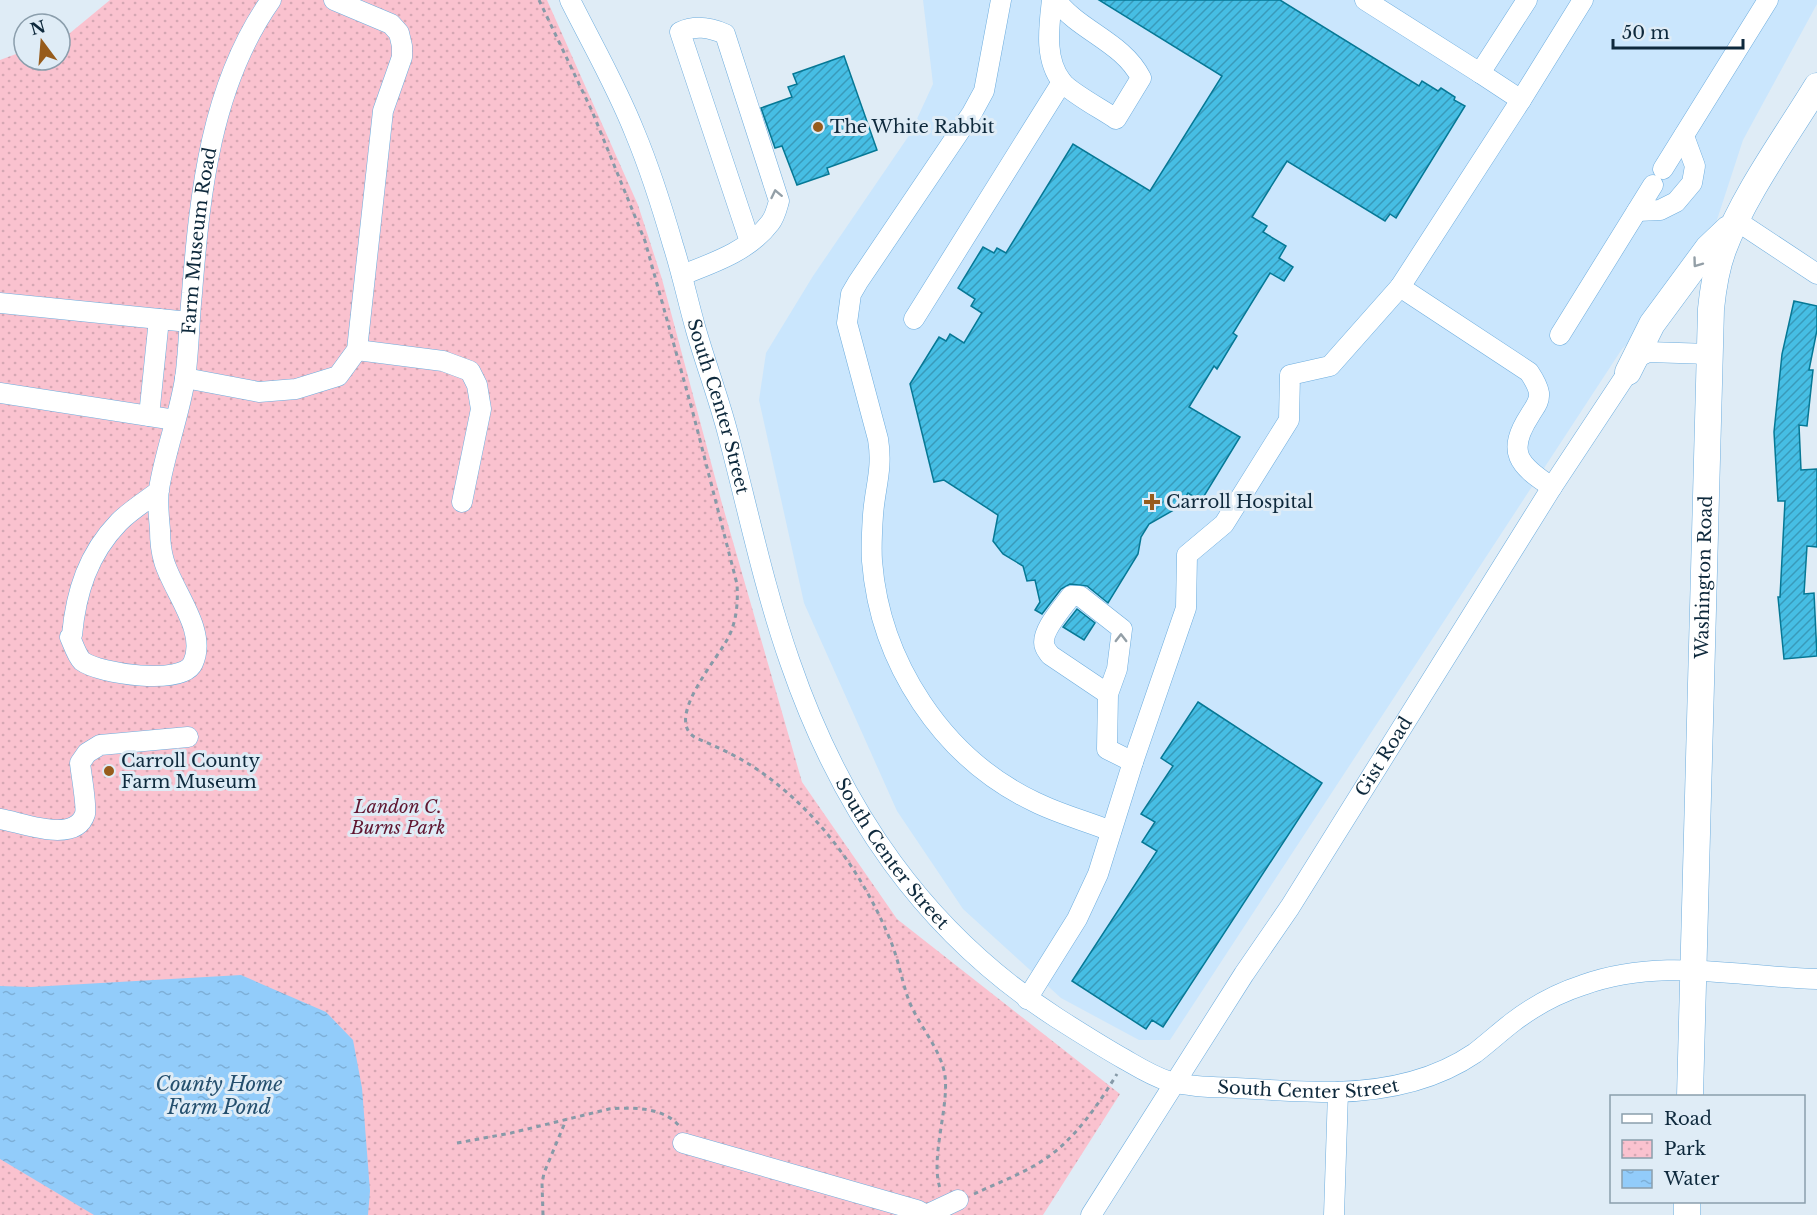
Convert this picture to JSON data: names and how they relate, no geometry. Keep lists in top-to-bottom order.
{
  "streets": {
    "main road": ["Washington Road"],
    "street": ["Farm Museum Road", "South Center Street", "Gist Road"]
  },
  "crossings": [
    ["South Center Street", "Washington Road"],
    ["South Center Street", "Gist Road"],
    ["Washington Road", "Gist Road"]
  ],
  "water": ["County Home Farm Pond"],
  "parks": ["Landon C. Burns Park"],
  "places": {
    "other": ["The White Rabbit", "Carroll County Farm Museum"],
    "health": ["Carroll Hospital"]
  },
  "legend": ["Road", "Park", "Water"],
  "scale_bar": "50 m",
  "north": "top"
}
